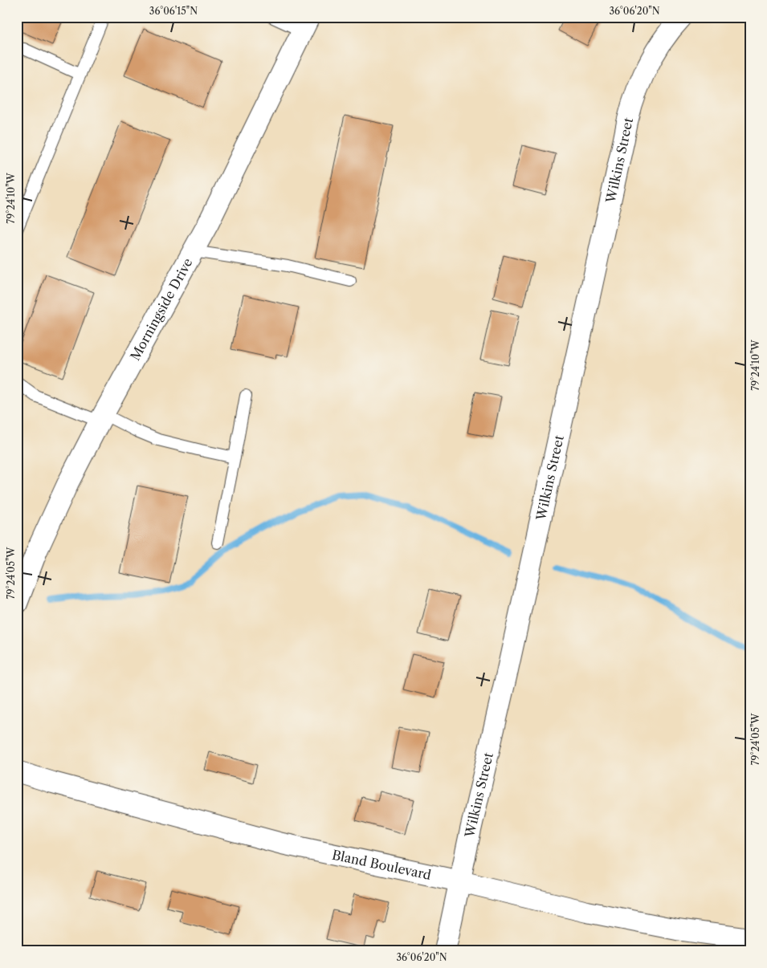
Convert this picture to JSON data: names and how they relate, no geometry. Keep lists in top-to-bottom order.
{
  "streets": {
    "street": ["Wilkins Street", "Morningside Drive", "Bland Boulevard"]
  },
  "crossings": [
    ["Wilkins Street", "Bland Boulevard"]
  ],
  "coordinates": [
    "36°06'15\"N",
    "36°06'20\"N",
    "79°24'10\"W",
    "79°24'05\"W"
  ]
}
